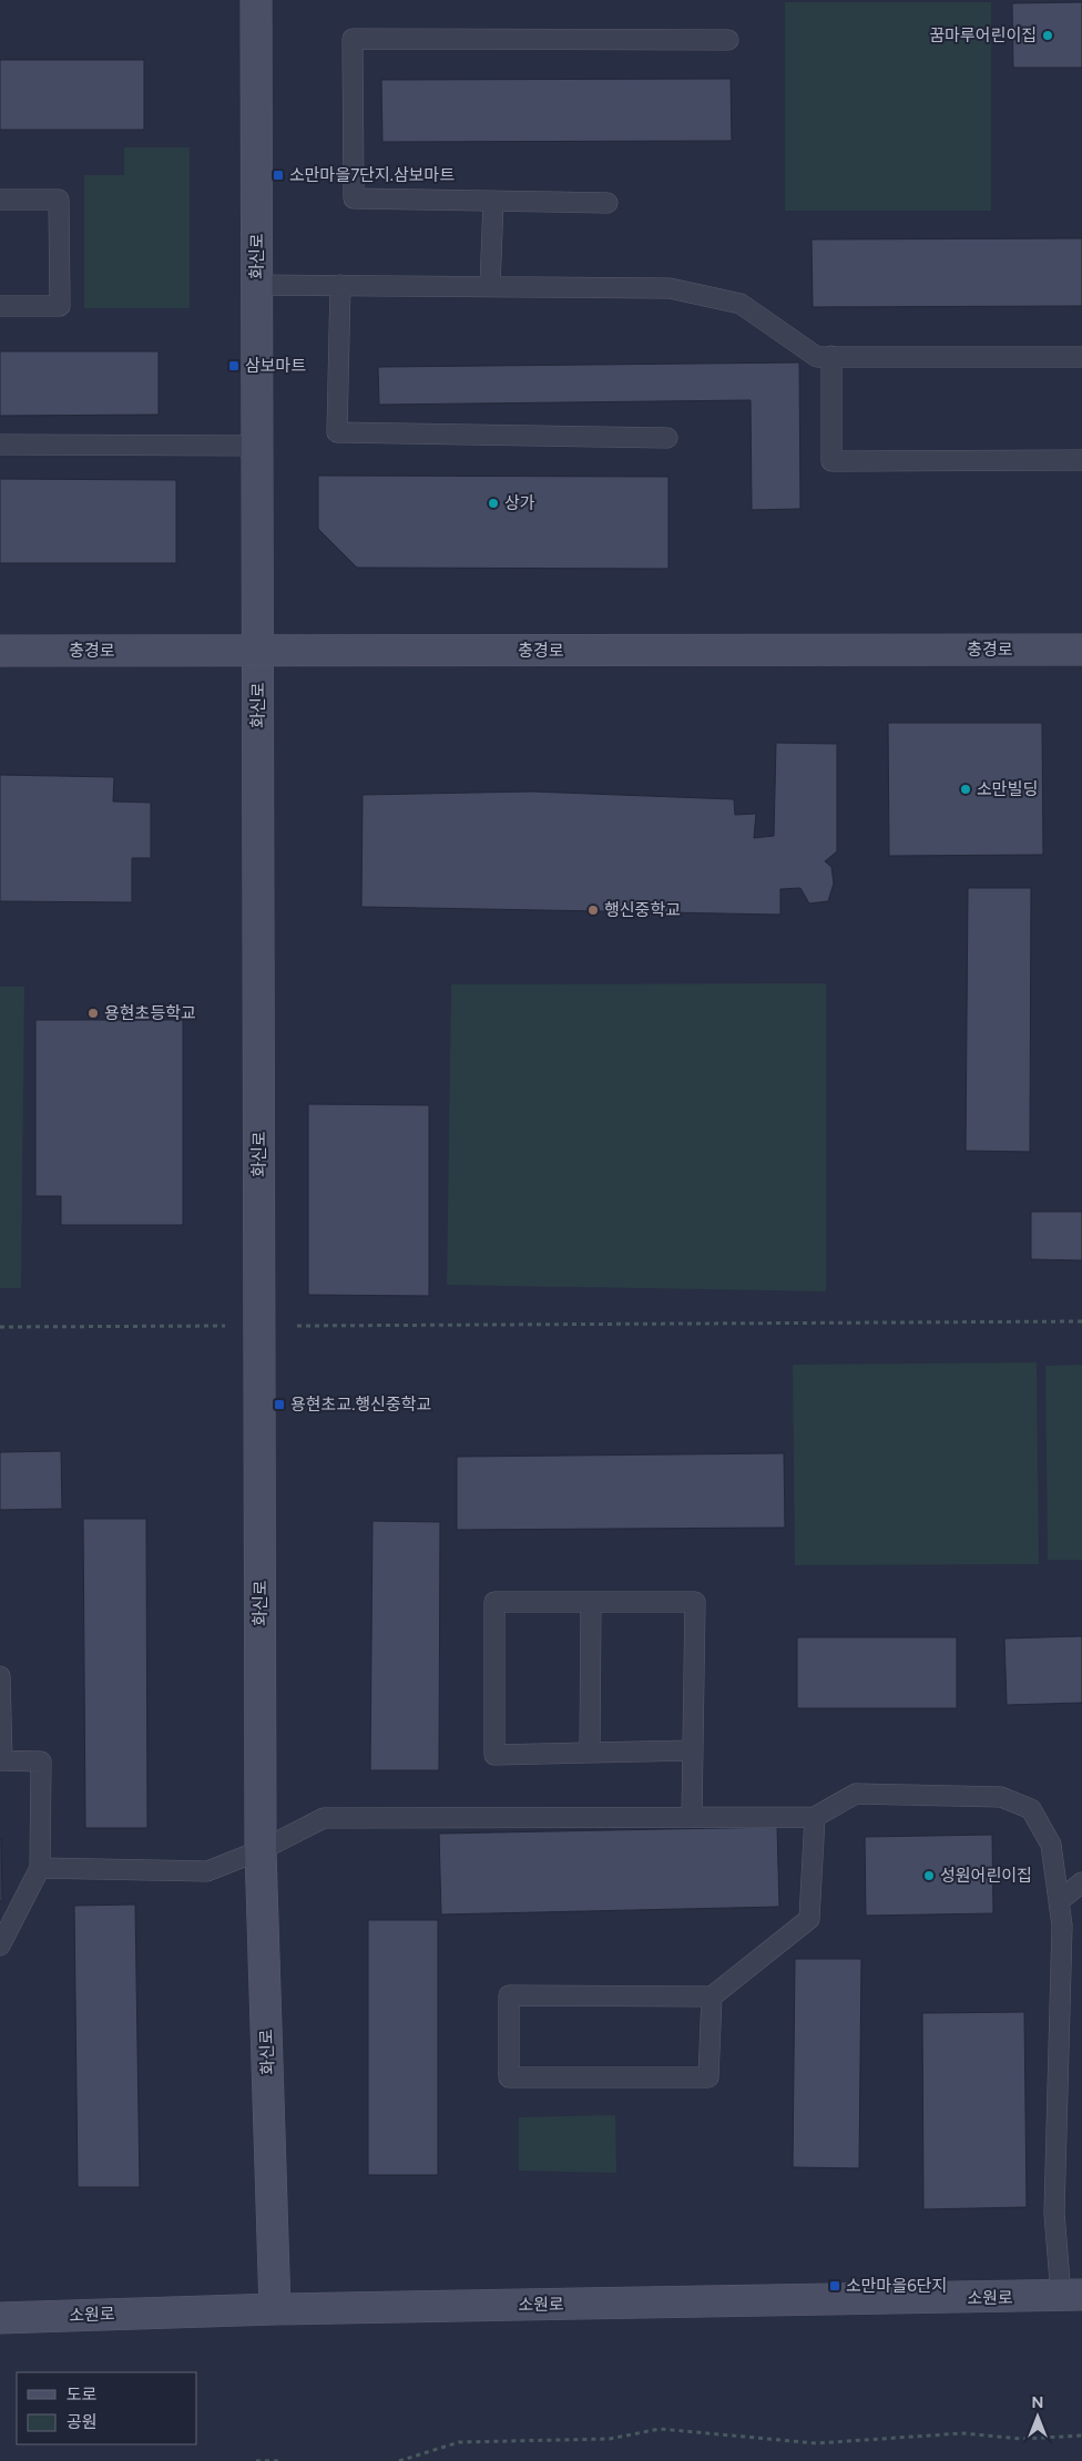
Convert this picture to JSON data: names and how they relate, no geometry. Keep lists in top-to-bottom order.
{
  "streets": {
    "main road": ["화신로", "충경로", "소원로"]
  },
  "crossings": [
    ["화신로", "충경로"],
    ["화신로", "소원로"]
  ],
  "places": {
    "other": [
      "꿈마루어린이집",
      "상가",
      "소만빌딩",
      "행신중학교",
      "용현초등학교",
      "성원어린이집"
    ],
    "transit": [
      "소만마을7단지.삼보마트",
      "삼보마트",
      "용현초교.행신중학교",
      "소만마을6단지"
    ]
  },
  "legend": ["도로", "공원"],
  "north": "top"
}
